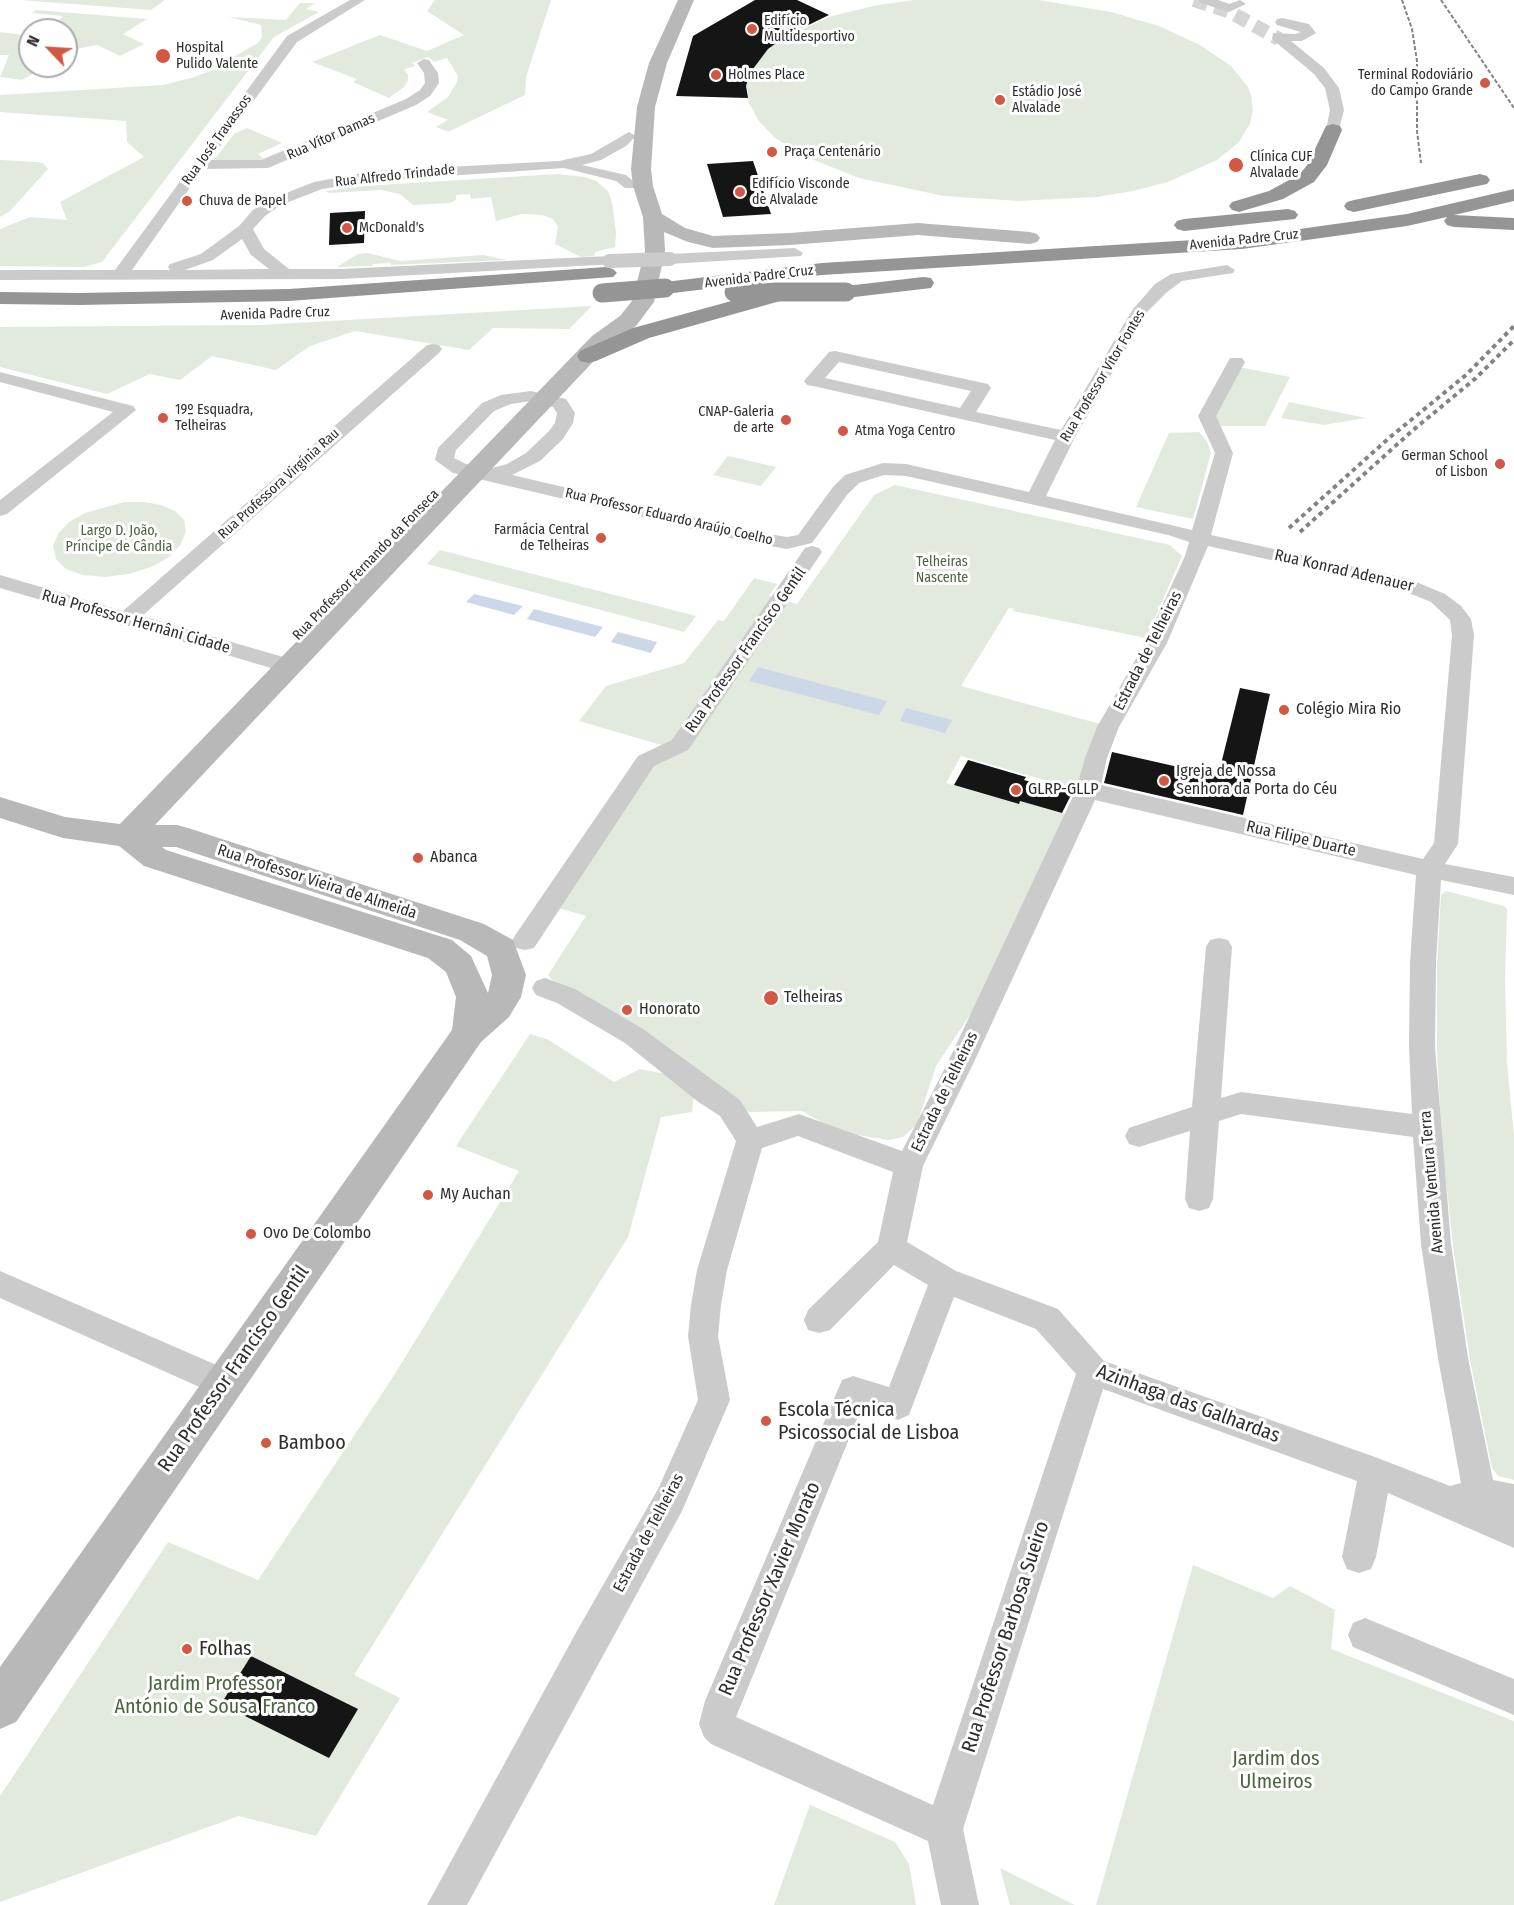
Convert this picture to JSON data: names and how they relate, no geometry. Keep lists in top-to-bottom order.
{
  "streets": {
    "highway": ["Avenida Padre Cruz"],
    "street": [
      "Rua Vítor Damas",
      "Rua José Travassos",
      "Rua Alfredo Trindade",
      "Rua Professor Vítor Fontes",
      "Rua Professora Virgínia Rau",
      "Rua Professor Eduardo Araújo Coelho",
      "Rua Professor Fernando da Fonseca",
      "Rua Konrad Adenauer",
      "Rua Professor Hernâni Cidade",
      "Rua Professor Francisco Gentil",
      "Estrada de Telheiras",
      "Rua Filipe Duarte",
      "Rua Professor Vieira de Almeida",
      "Avenida Ventura Terra",
      "Azinhaga das Galhardas",
      "Rua Professor Xavier Morato",
      "Rua Professor Barbosa Sueiro"
    ]
  },
  "crossings": [
    ["Rua Vítor Damas", "Rua José Travassos"],
    ["Rua José Travassos", "Avenida Padre Cruz"],
    ["Rua Alfredo Trindade", "Avenida Padre Cruz"],
    ["Rua Alfredo Trindade", "Rua Professor Fernando da Fonseca"],
    ["Rua Professor Vítor Fontes", "Rua Professor Francisco Gentil"],
    ["Rua Professora Virgínia Rau", "Rua Professor Hernâni Cidade"],
    ["Rua Professor Eduardo Araújo Coelho", "Rua Professor Fernando da Fonseca"],
    ["Rua Professor Eduardo Araújo Coelho", "Rua Professor Francisco Gentil"],
    ["Rua Professor Fernando da Fonseca", "Rua Professor Hernâni Cidade"],
    ["Rua Professor Fernando da Fonseca", "Rua Professor Vieira de Almeida"],
    ["Rua Konrad Adenauer", "Rua Professor Francisco Gentil"],
    ["Rua Konrad Adenauer", "Estrada de Telheiras"],
    ["Rua Konrad Adenauer", "Rua Filipe Duarte"],
    ["Rua Konrad Adenauer", "Avenida Ventura Terra"],
    ["Rua Professor Francisco Gentil", "Estrada de Telheiras"],
    ["Rua Professor Francisco Gentil", "Rua Professor Vieira de Almeida"],
    ["Estrada de Telheiras", "Rua Filipe Duarte"],
    ["Rua Filipe Duarte", "Avenida Ventura Terra"],
    ["Avenida Ventura Terra", "Azinhaga das Galhardas"],
    ["Azinhaga das Galhardas", "Rua Professor Xavier Morato"],
    ["Azinhaga das Galhardas", "Rua Professor Barbosa Sueiro"],
    ["Rua Professor Xavier Morato", "Rua Professor Barbosa Sueiro"]
  ],
  "parks": [
    "Largo D. João, Príncipe de Cândia",
    "Telheiras Nascente",
    "Jardim Professor António de Sousa Franco",
    "Jardim dos Ulmeiros"
  ],
  "places": [
    "Edifício Multidesportivo",
    "Hospital Pulido Valente",
    "Holmes Place",
    "Terminal Rodoviário do Campo Grande",
    "Estádio José Alvalade",
    "Praça Centenário",
    "Clínica CUF Alvalade",
    "Edifício Visconde de Alvalade",
    "Chuva de Papel",
    "McDonald's",
    "19º Esquadra, Telheiras",
    "CNAP-Galeria de arte",
    "Atma Yoga Centro",
    "German School of Lisbon",
    "Farmácia Central de Telheiras",
    "Colégio Mira Rio",
    "Igreja de Nossa Senhora da Porta do Céu",
    "GLRP-GLLP",
    "Abanca",
    "Telheiras",
    "Honorato",
    "My Auchan",
    "Ovo De Colombo",
    "Escola Técnica Psicossocial de Lisboa",
    "Bamboo",
    "Folhas"
  ],
  "north": "top left"
}
